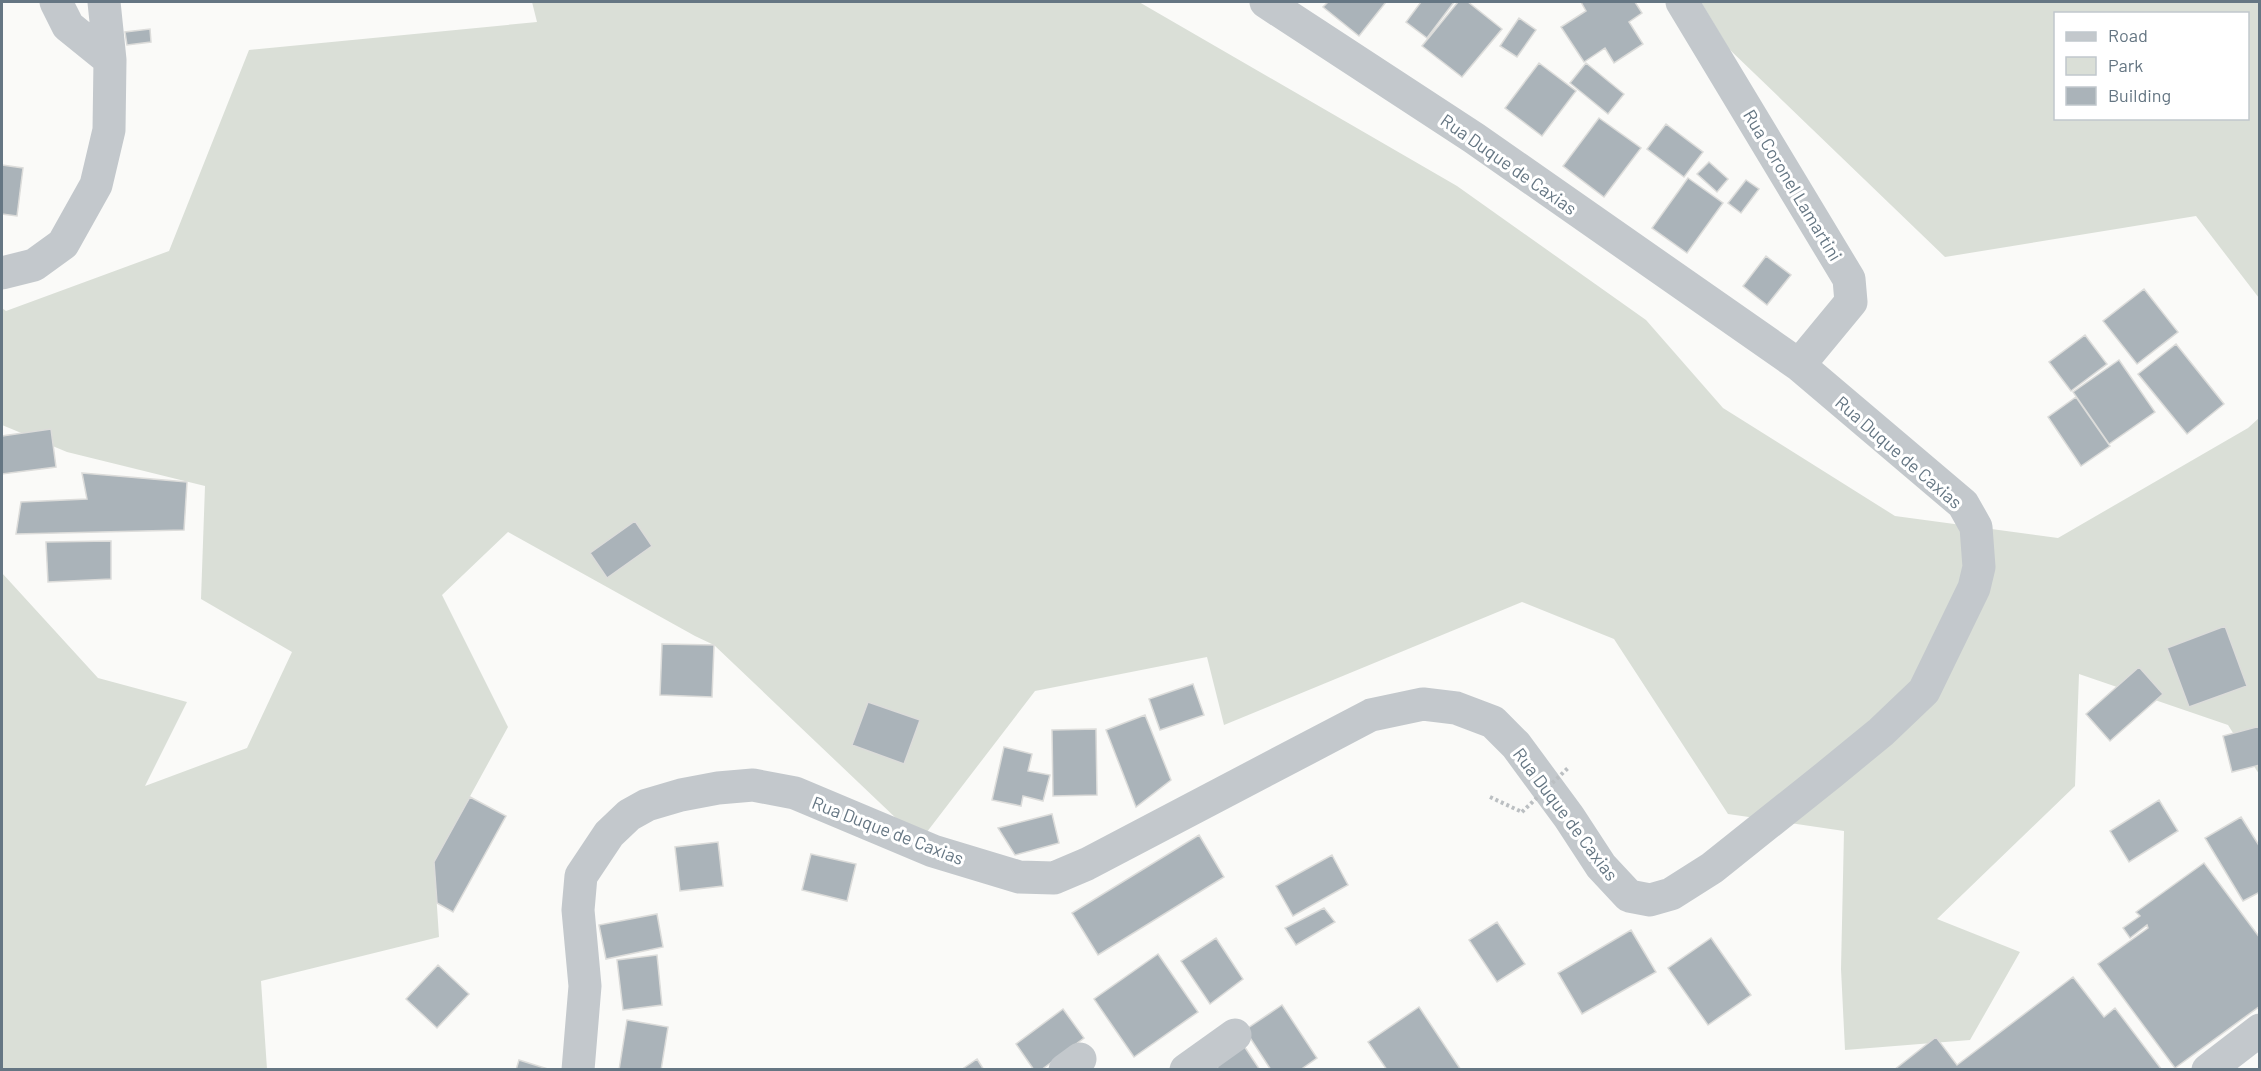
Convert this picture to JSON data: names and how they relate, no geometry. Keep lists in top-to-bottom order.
{
  "streets": {
    "street": ["Rua Duque de Caxias", "Rua Coronel Lamartini"]
  },
  "crossings": [
    ["Rua Duque de Caxias", "Rua Coronel Lamartini"]
  ],
  "legend": ["Road", "Park", "Building"]
}
